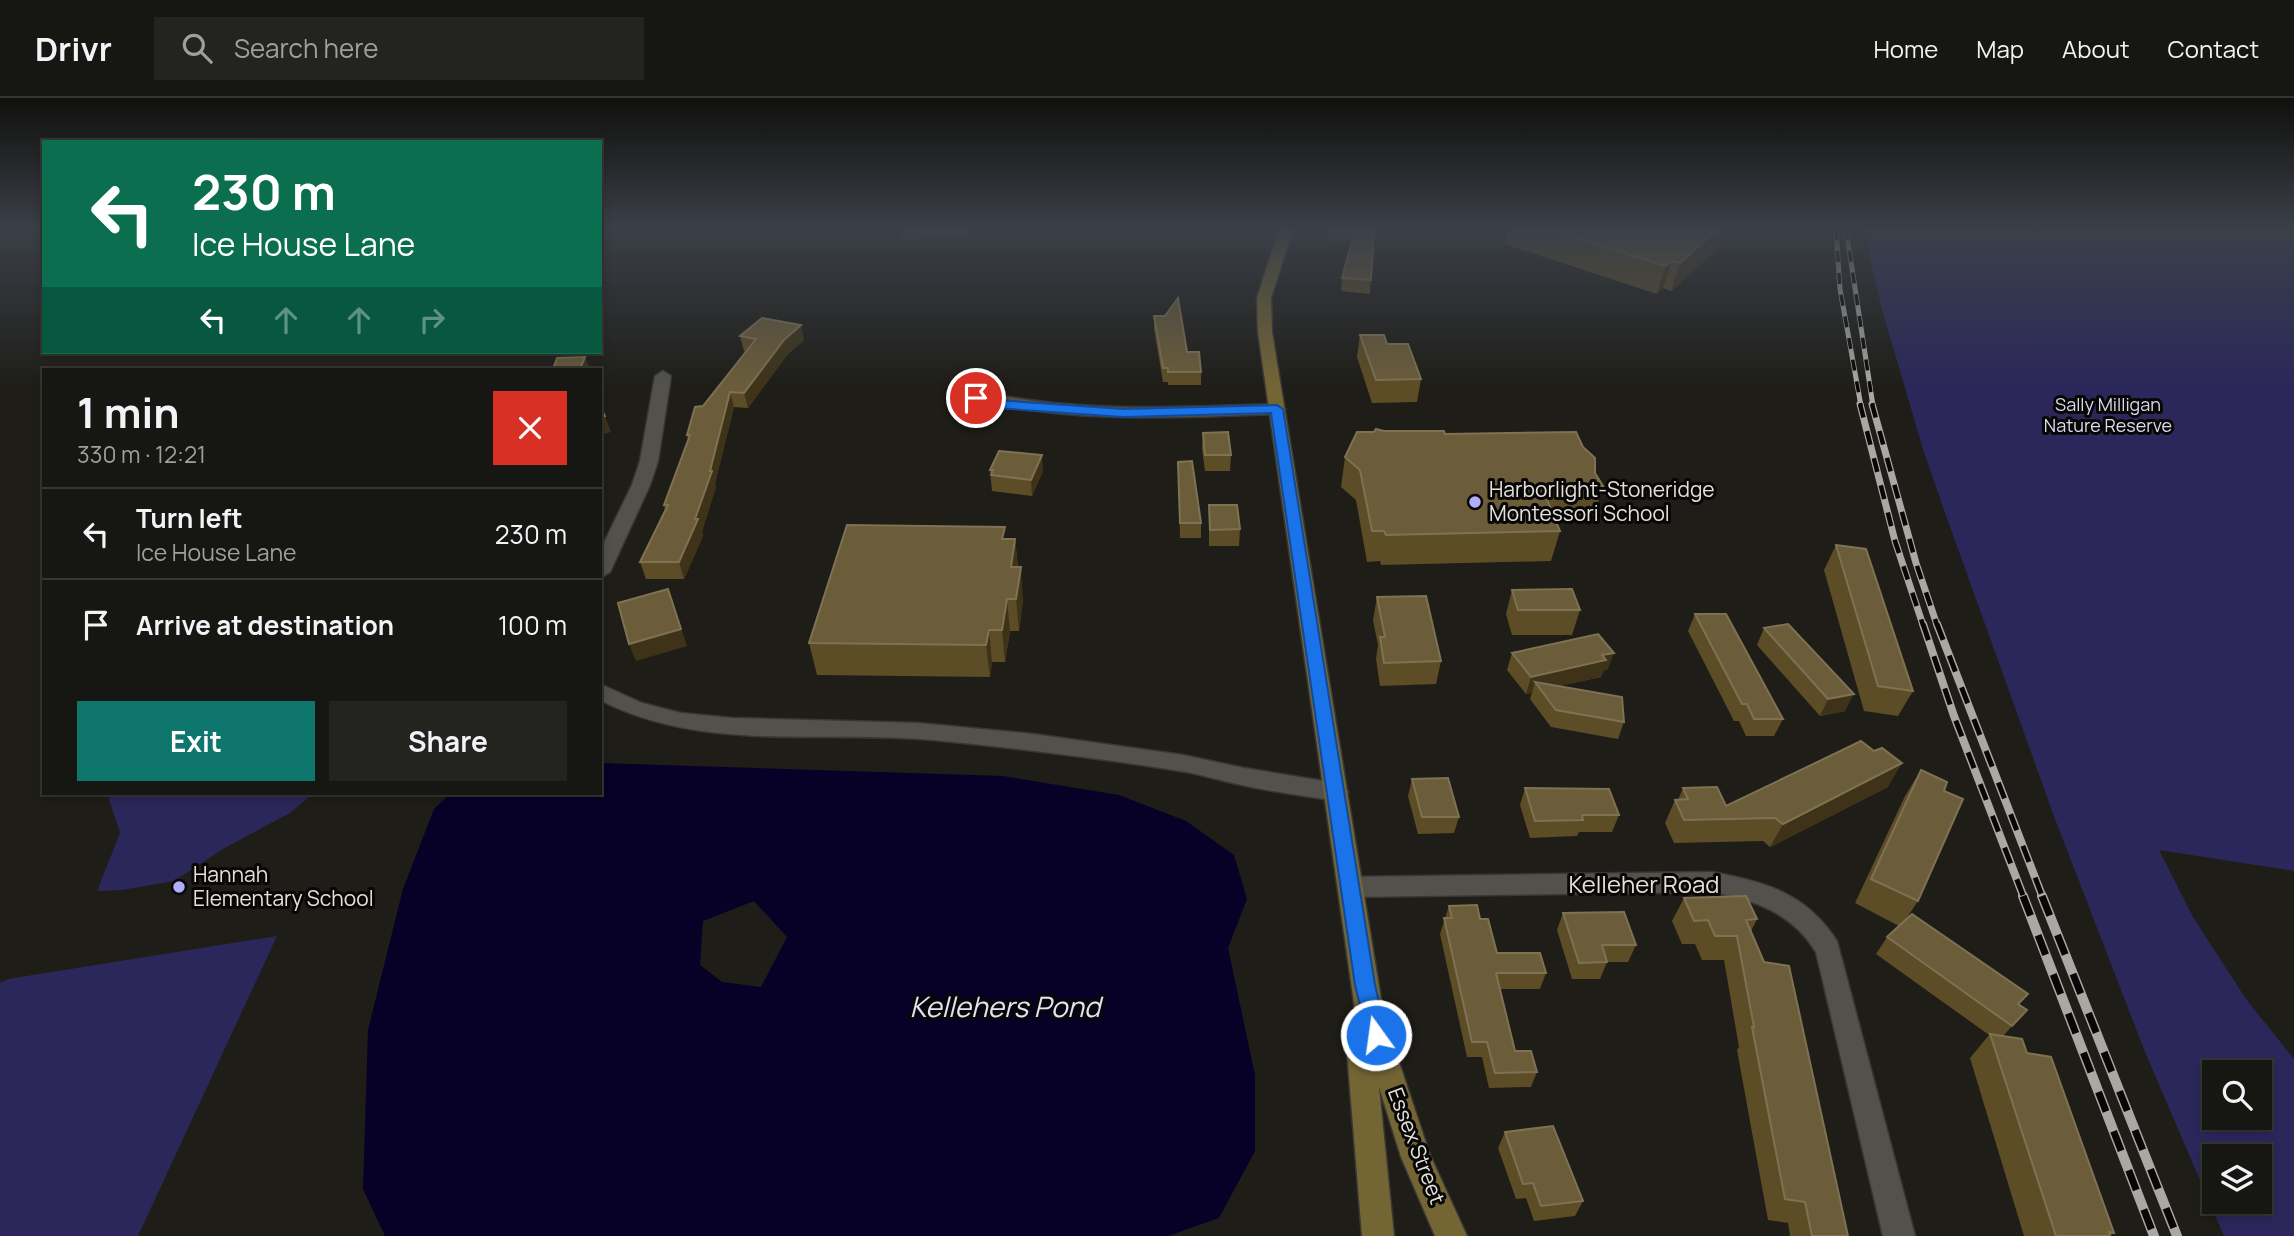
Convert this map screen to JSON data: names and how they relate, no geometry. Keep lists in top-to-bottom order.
{
  "streets": {
    "main road": ["Essex Street"],
    "street": ["Kelleher Road"]
  },
  "crossings": [
    ["Kelleher Road", "Essex Street"]
  ],
  "water": ["Kellehers Pond"],
  "parks": ["Sally Milligan Nature Reserve"],
  "places": ["Harborlight-Stoneridge Montessori School", "Hannah Elementary School"],
  "page": {
    "header": "Drivr",
    "search": "Search here",
    "nav": [
      "Home",
      "Map",
      "About",
      "Contact"
    ],
    "turn": ["230 m", "Ice House Lane"],
    "heading": ["1 min", "330 m · 12:21"],
    "list": [
      {
        "name": "Turn left",
        "note": "Ice House Lane",
        "value": "230 m"
      },
      {
        "name": "Arrive at destination",
        "value": "100 m"
      }
    ],
    "buttons": ["Exit", "Share"]
  }
}
